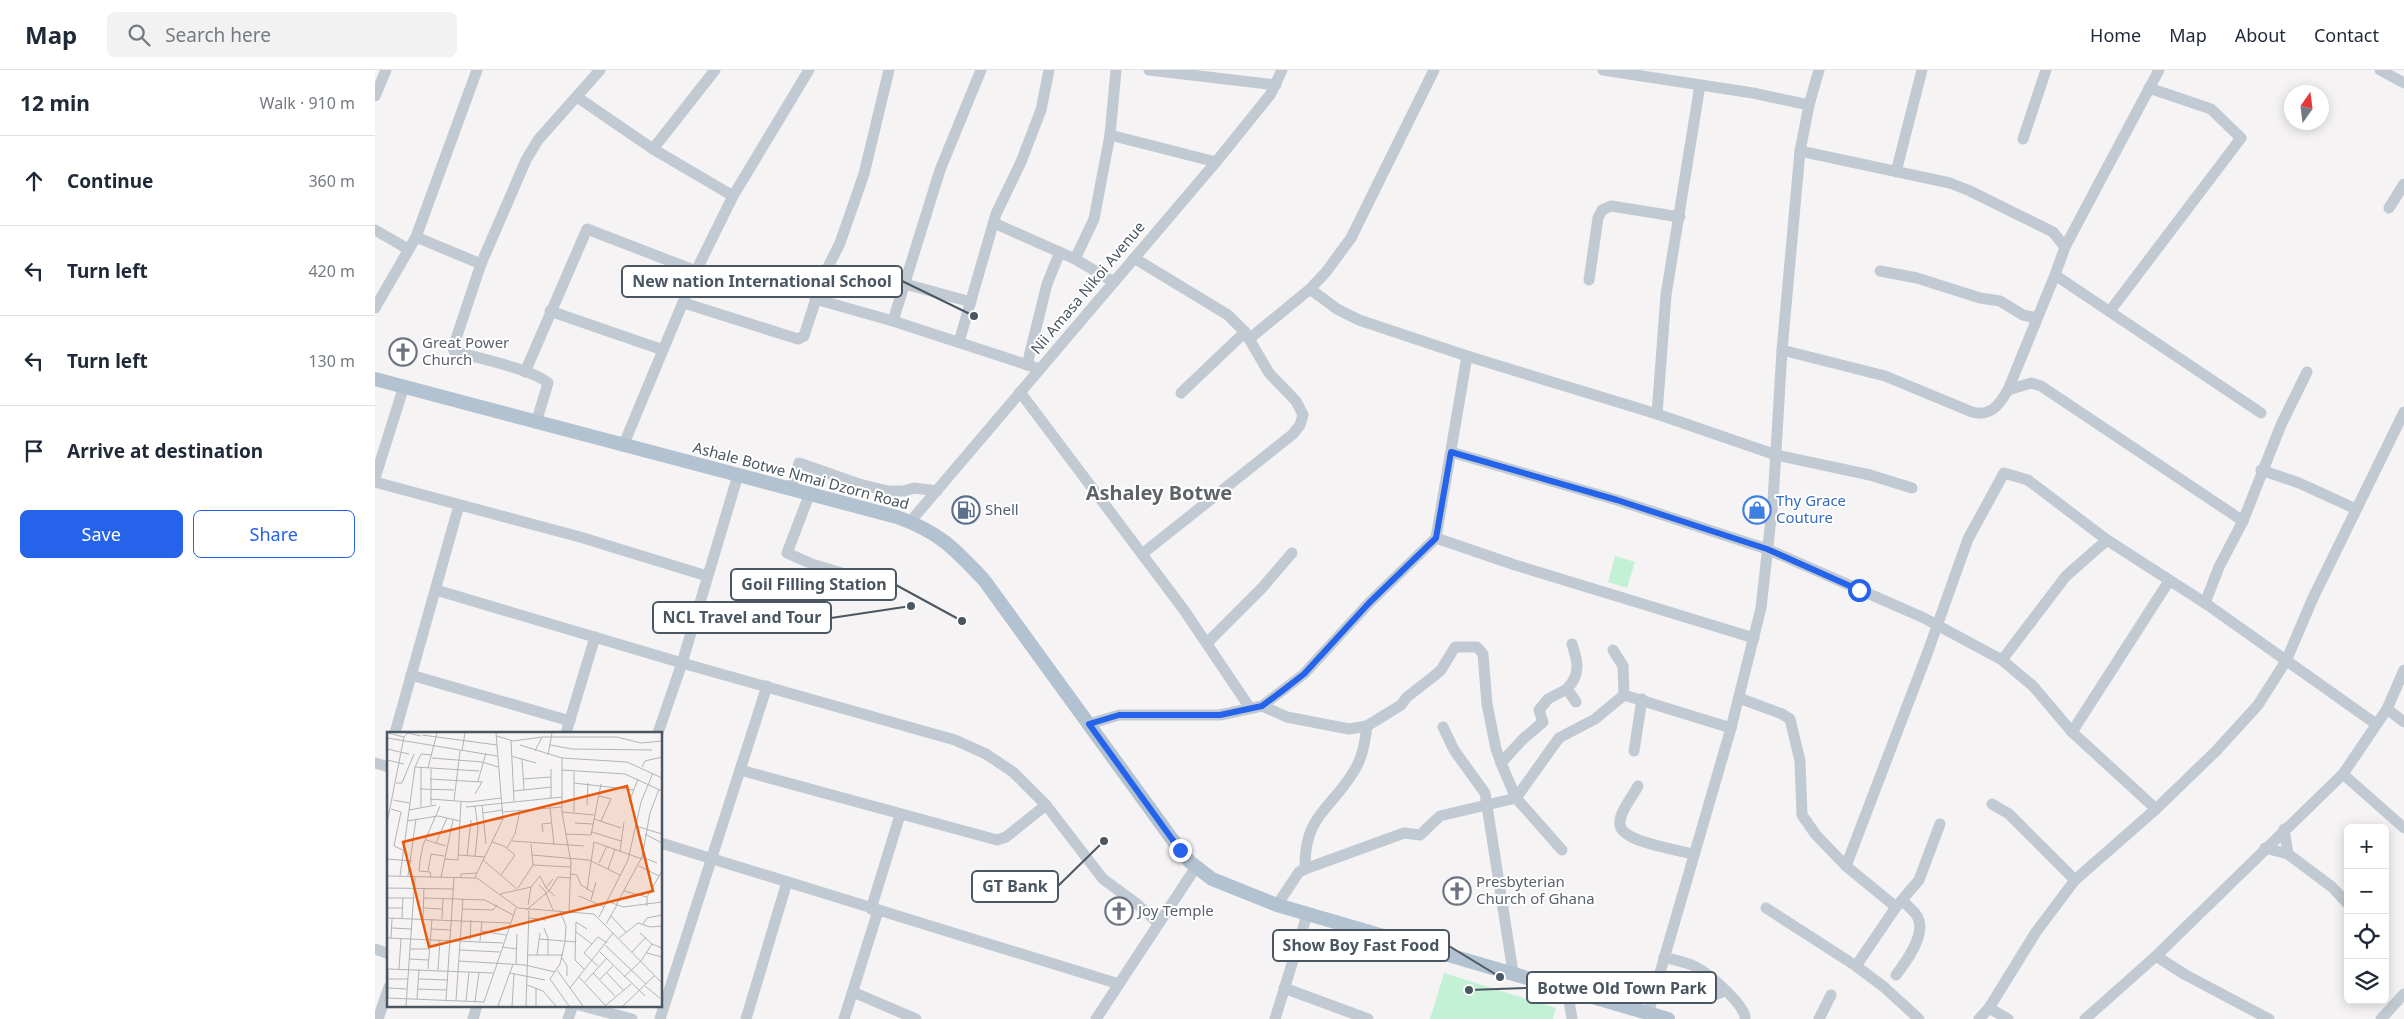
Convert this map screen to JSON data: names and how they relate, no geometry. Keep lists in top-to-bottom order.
{
  "streets": {
    "main road": ["Ashale Botwe Nmai Dzorn Road"],
    "street": ["Nii Amasa Nikoi Avenue"]
  },
  "crossings": [
    ["Nii Amasa Nikoi Avenue", "Ashale Botwe Nmai Dzorn Road"]
  ],
  "districts": ["Ashaley Botwe"],
  "places": {
    "other": [
      "New nation International School",
      "NCL Travel and Tour",
      "Goil Filling Station",
      "GT Bank",
      "Show Boy Fast Food",
      "Botwe Old Town Park"
    ],
    "church": ["Great Power Church", "Presbyterian Church of Ghana", "Joy Temple"],
    "fuel station": ["Shell"],
    "shop": ["Thy Grace Couture"]
  },
  "north": "top",
  "page": {
    "header": "Map",
    "search": "Search here",
    "nav": [
      "Home",
      "Map",
      "About",
      "Contact"
    ],
    "heading": ["12 min", "Walk · 910 m"],
    "list": [
      ["Continue", "360 m"],
      ["Turn left", "420 m"],
      ["Turn left", "130 m"],
      "Arrive at destination"
    ],
    "buttons": ["Save", "Share"],
    "map_buttons": ["+", "−"]
  }
}
